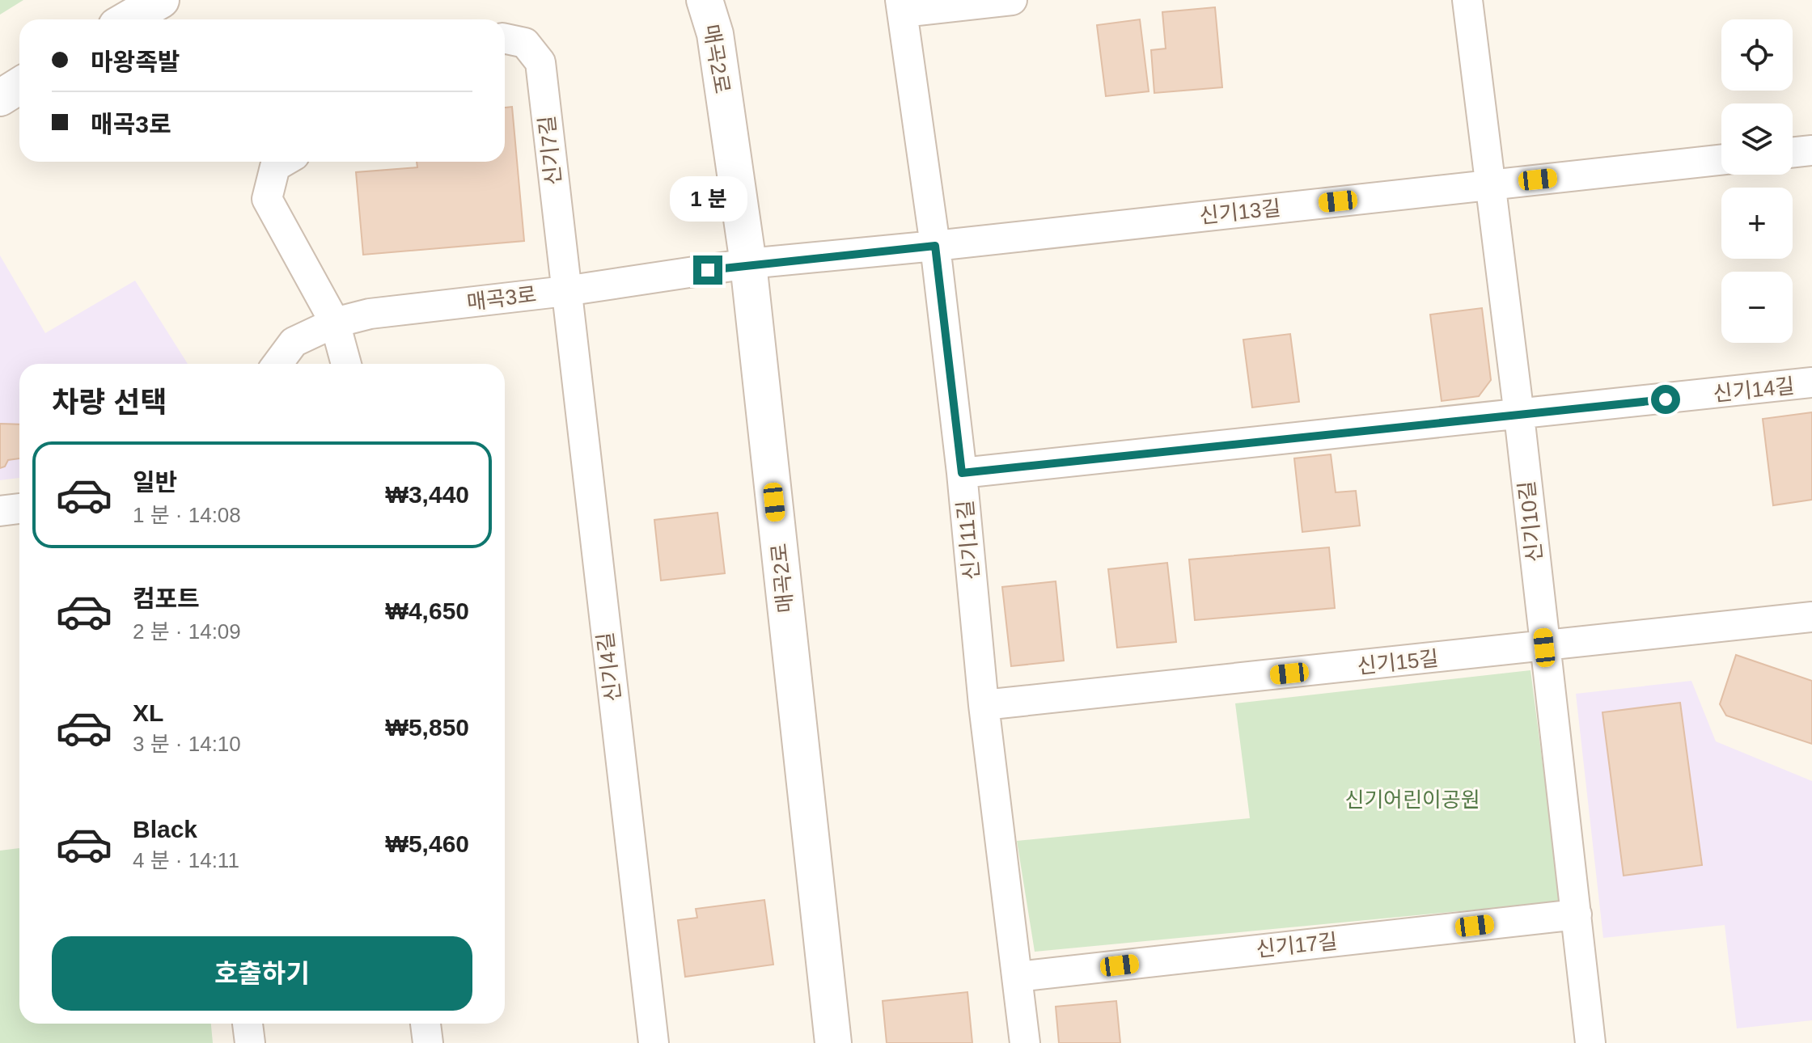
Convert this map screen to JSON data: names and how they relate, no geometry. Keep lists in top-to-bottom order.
{
  "streets": {
    "street": [
      "매곡2로",
      "신기7길",
      "신기13길",
      "매곡3로",
      "신기14길",
      "신기10길",
      "신기11길",
      "신기15길",
      "신기4길",
      "신기17길"
    ]
  },
  "crossings": [
    ["매곡2로", "신기13길"],
    ["매곡2로", "매곡3로"],
    ["신기7길", "매곡3로"],
    ["신기7길", "신기4길"],
    ["신기13길", "매곡3로"],
    ["신기13길", "신기10길"],
    ["신기13길", "신기11길"],
    ["매곡3로", "신기4길"],
    ["신기14길", "신기10길"],
    ["신기14길", "신기11길"],
    ["신기10길", "신기15길"],
    ["신기10길", "신기17길"],
    ["신기11길", "신기15길"],
    ["신기11길", "신기17길"]
  ],
  "parks": ["신기어린이공원"],
  "page": {
    "map_buttons": ["+", "−"],
    "banner": ["마왕족발", "매곡3로"],
    "bubble": "1 분",
    "heading": "차량 선택",
    "list": [
      {
        "name": "일반",
        "note": "1 분 · 14:08",
        "value": "₩3,440"
      },
      {
        "name": "컴포트",
        "note": "2 분 · 14:09",
        "value": "₩4,650"
      },
      {
        "name": "XL",
        "note": "3 분 · 14:10",
        "value": "₩5,850"
      },
      {
        "name": "Black",
        "note": "4 분 · 14:11",
        "value": "₩5,460"
      }
    ],
    "buttons": "호출하기"
  }
}
